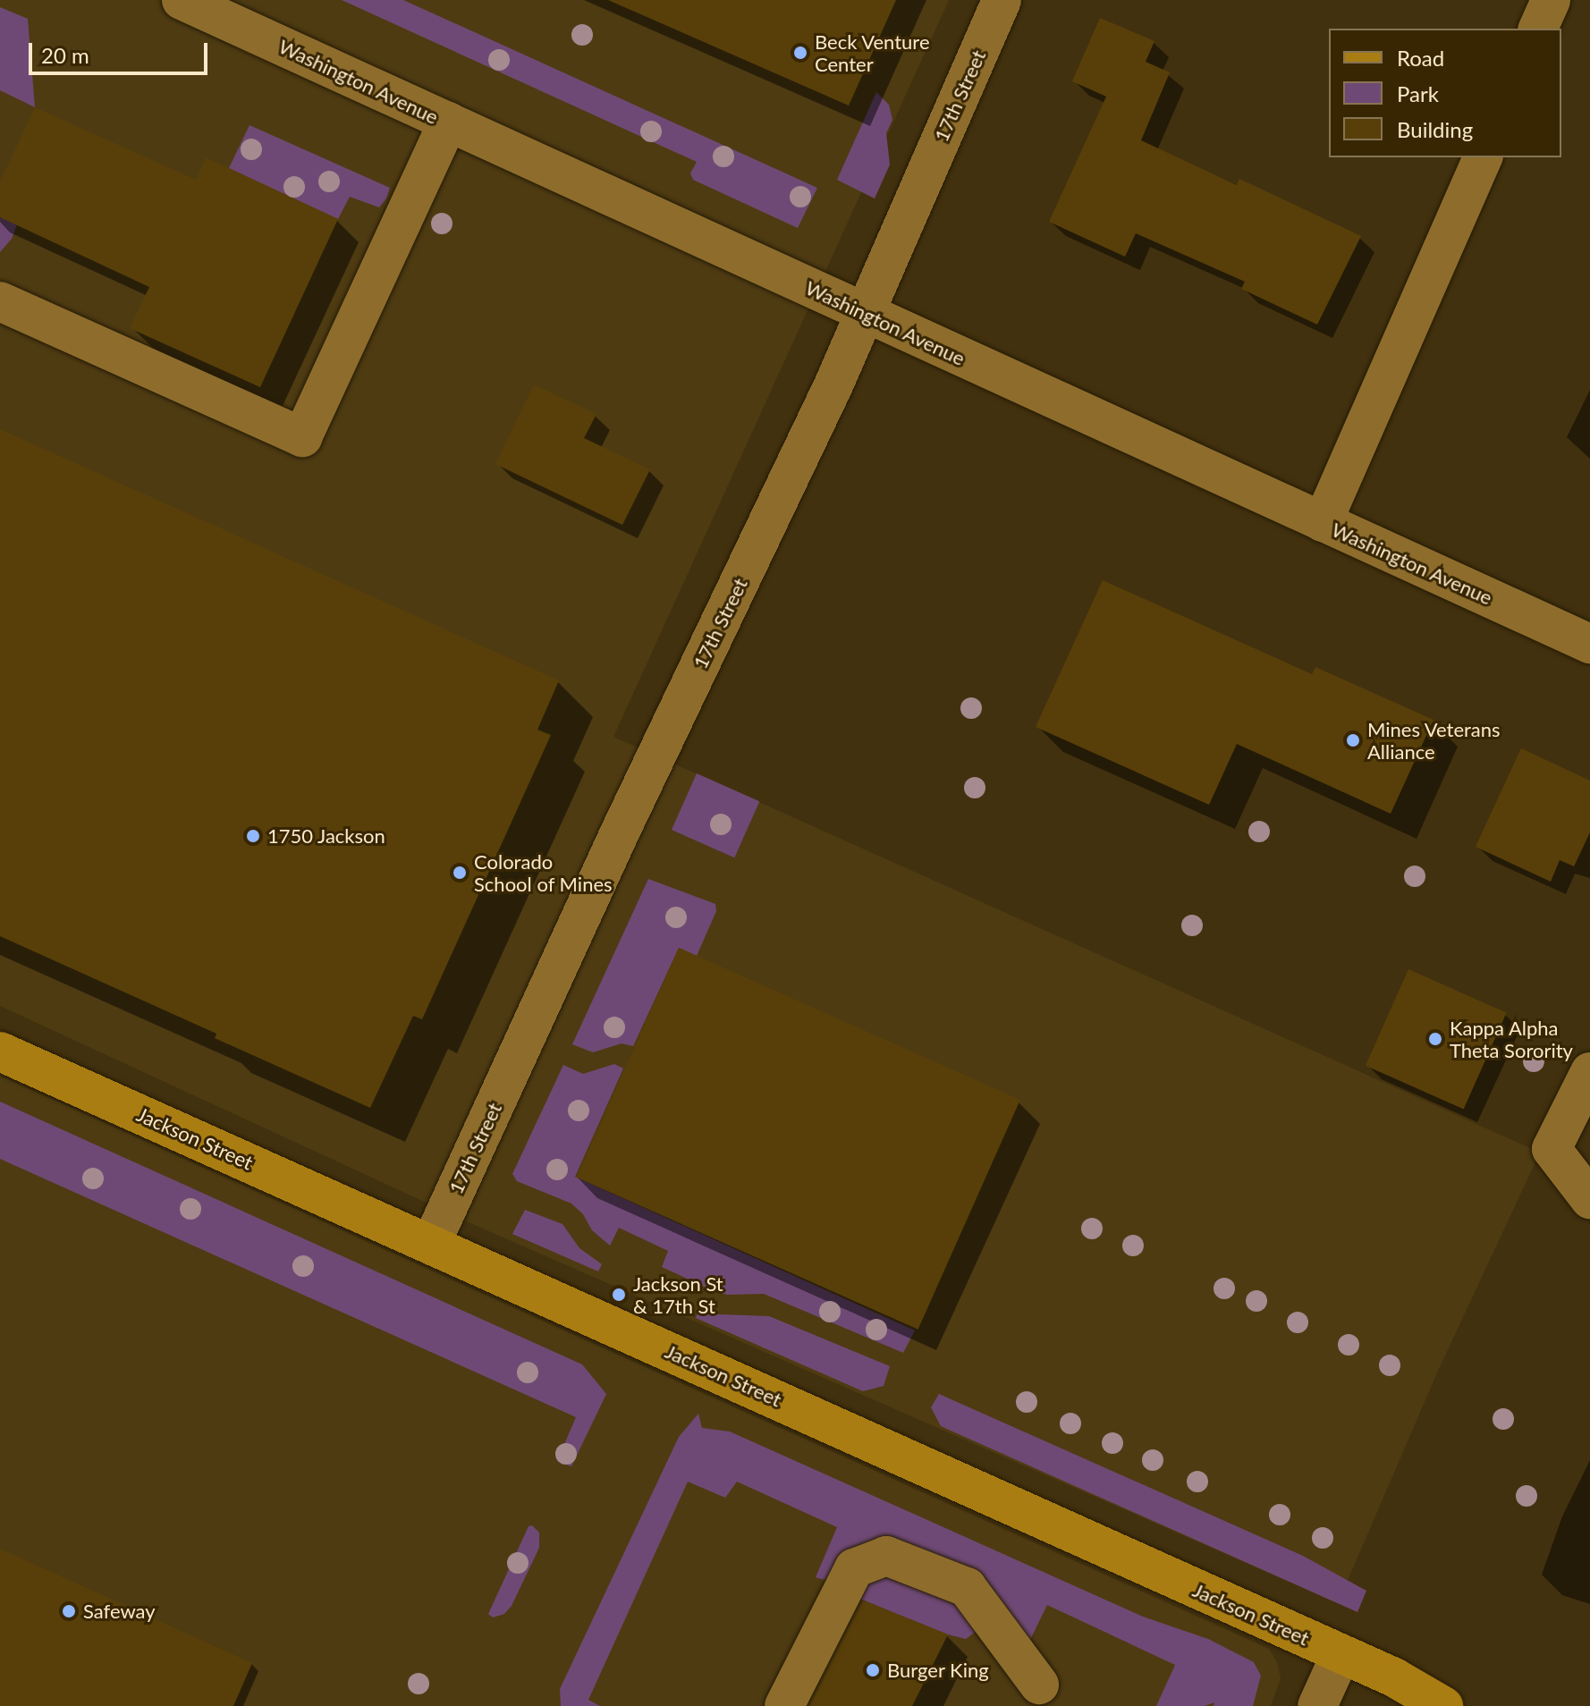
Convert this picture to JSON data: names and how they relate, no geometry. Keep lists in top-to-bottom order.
{
  "streets": {
    "main road": ["Jackson Street"],
    "street": ["Washington Avenue", "17th Street"]
  },
  "crossings": [
    ["Washington Avenue", "17th Street"],
    ["17th Street", "Jackson Street"]
  ],
  "places": [
    "Beck Venture Center",
    "Mines Veterans Alliance",
    "1750 Jackson",
    "Colorado School of Mines",
    "Kappa Alpha Theta Sorority",
    "Jackson St & 17th St",
    "Safeway",
    "Burger King"
  ],
  "legend": ["Road", "Park", "Building"],
  "scale_bar": "20 m"
}
